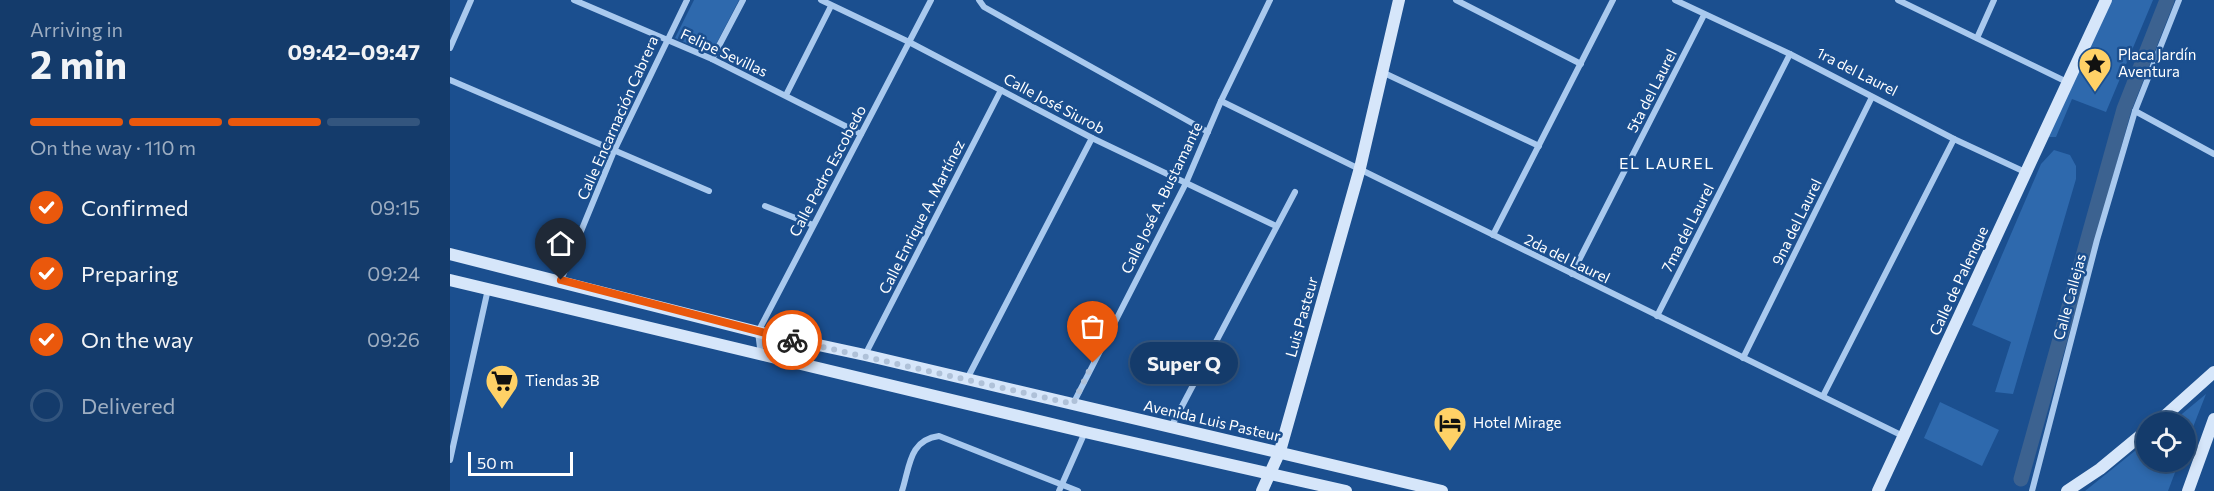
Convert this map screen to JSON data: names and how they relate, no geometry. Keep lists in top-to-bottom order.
{
  "streets": {
    "main road": ["Calle de Palenque", "Luis Pasteur", "Avenida Luis Pasteur"],
    "street": [
      "Felipe Sevillas",
      "1ra del Laurel",
      "5ta del Laurel",
      "Calle José Siurob",
      "Calle Encarnación Cabrera",
      "Calle Pedro Escobedo",
      "Calle José A. Bustamante",
      "Calle Enrique A. Martínez",
      "9na del Laurel",
      "7ma del Laurel",
      "2da del Laurel",
      "Calle Callejas"
    ]
  },
  "crossings": [
    ["Felipe Sevillas", "Calle Encarnación Cabrera"],
    ["Felipe Sevillas", "Calle Pedro Escobedo"],
    ["1ra del Laurel", "5ta del Laurel"],
    ["1ra del Laurel", "9na del Laurel"],
    ["1ra del Laurel", "7ma del Laurel"],
    ["1ra del Laurel", "Calle de Palenque"],
    ["5ta del Laurel", "2da del Laurel"],
    ["Calle José Siurob", "Calle Pedro Escobedo"],
    ["Calle José Siurob", "Calle José A. Bustamante"],
    ["Calle José Siurob", "Calle Enrique A. Martínez"],
    ["Calle Encarnación Cabrera", "Avenida Luis Pasteur"],
    ["Calle Pedro Escobedo", "Avenida Luis Pasteur"],
    ["Calle José A. Bustamante", "2da del Laurel"],
    ["Calle José A. Bustamante", "Avenida Luis Pasteur"],
    ["Calle Enrique A. Martínez", "Avenida Luis Pasteur"],
    ["9na del Laurel", "2da del Laurel"],
    ["7ma del Laurel", "2da del Laurel"],
    ["2da del Laurel", "Calle de Palenque"],
    ["2da del Laurel", "Luis Pasteur"],
    ["Luis Pasteur", "Avenida Luis Pasteur"]
  ],
  "districts": ["EL LAUREL"],
  "places": {
    "place": ["Placa Jardín Aventura"],
    "other": ["Super Q"],
    "supermarket": ["Tiendas 3B"],
    "hotel": ["Hotel Mirage"]
  },
  "scale_bar": "50 m",
  "page": {
    "heading": ["2 min", "Arriving in", "09:42–09:47"],
    "bar": "On the way · 110 m",
    "list": [
      ["Confirmed", "09:15"],
      ["Preparing", "09:24"],
      ["On the way", "09:26"],
      "Delivered"
    ],
    "bubble": "Super Q",
    "scale": "50 m"
  }
}
